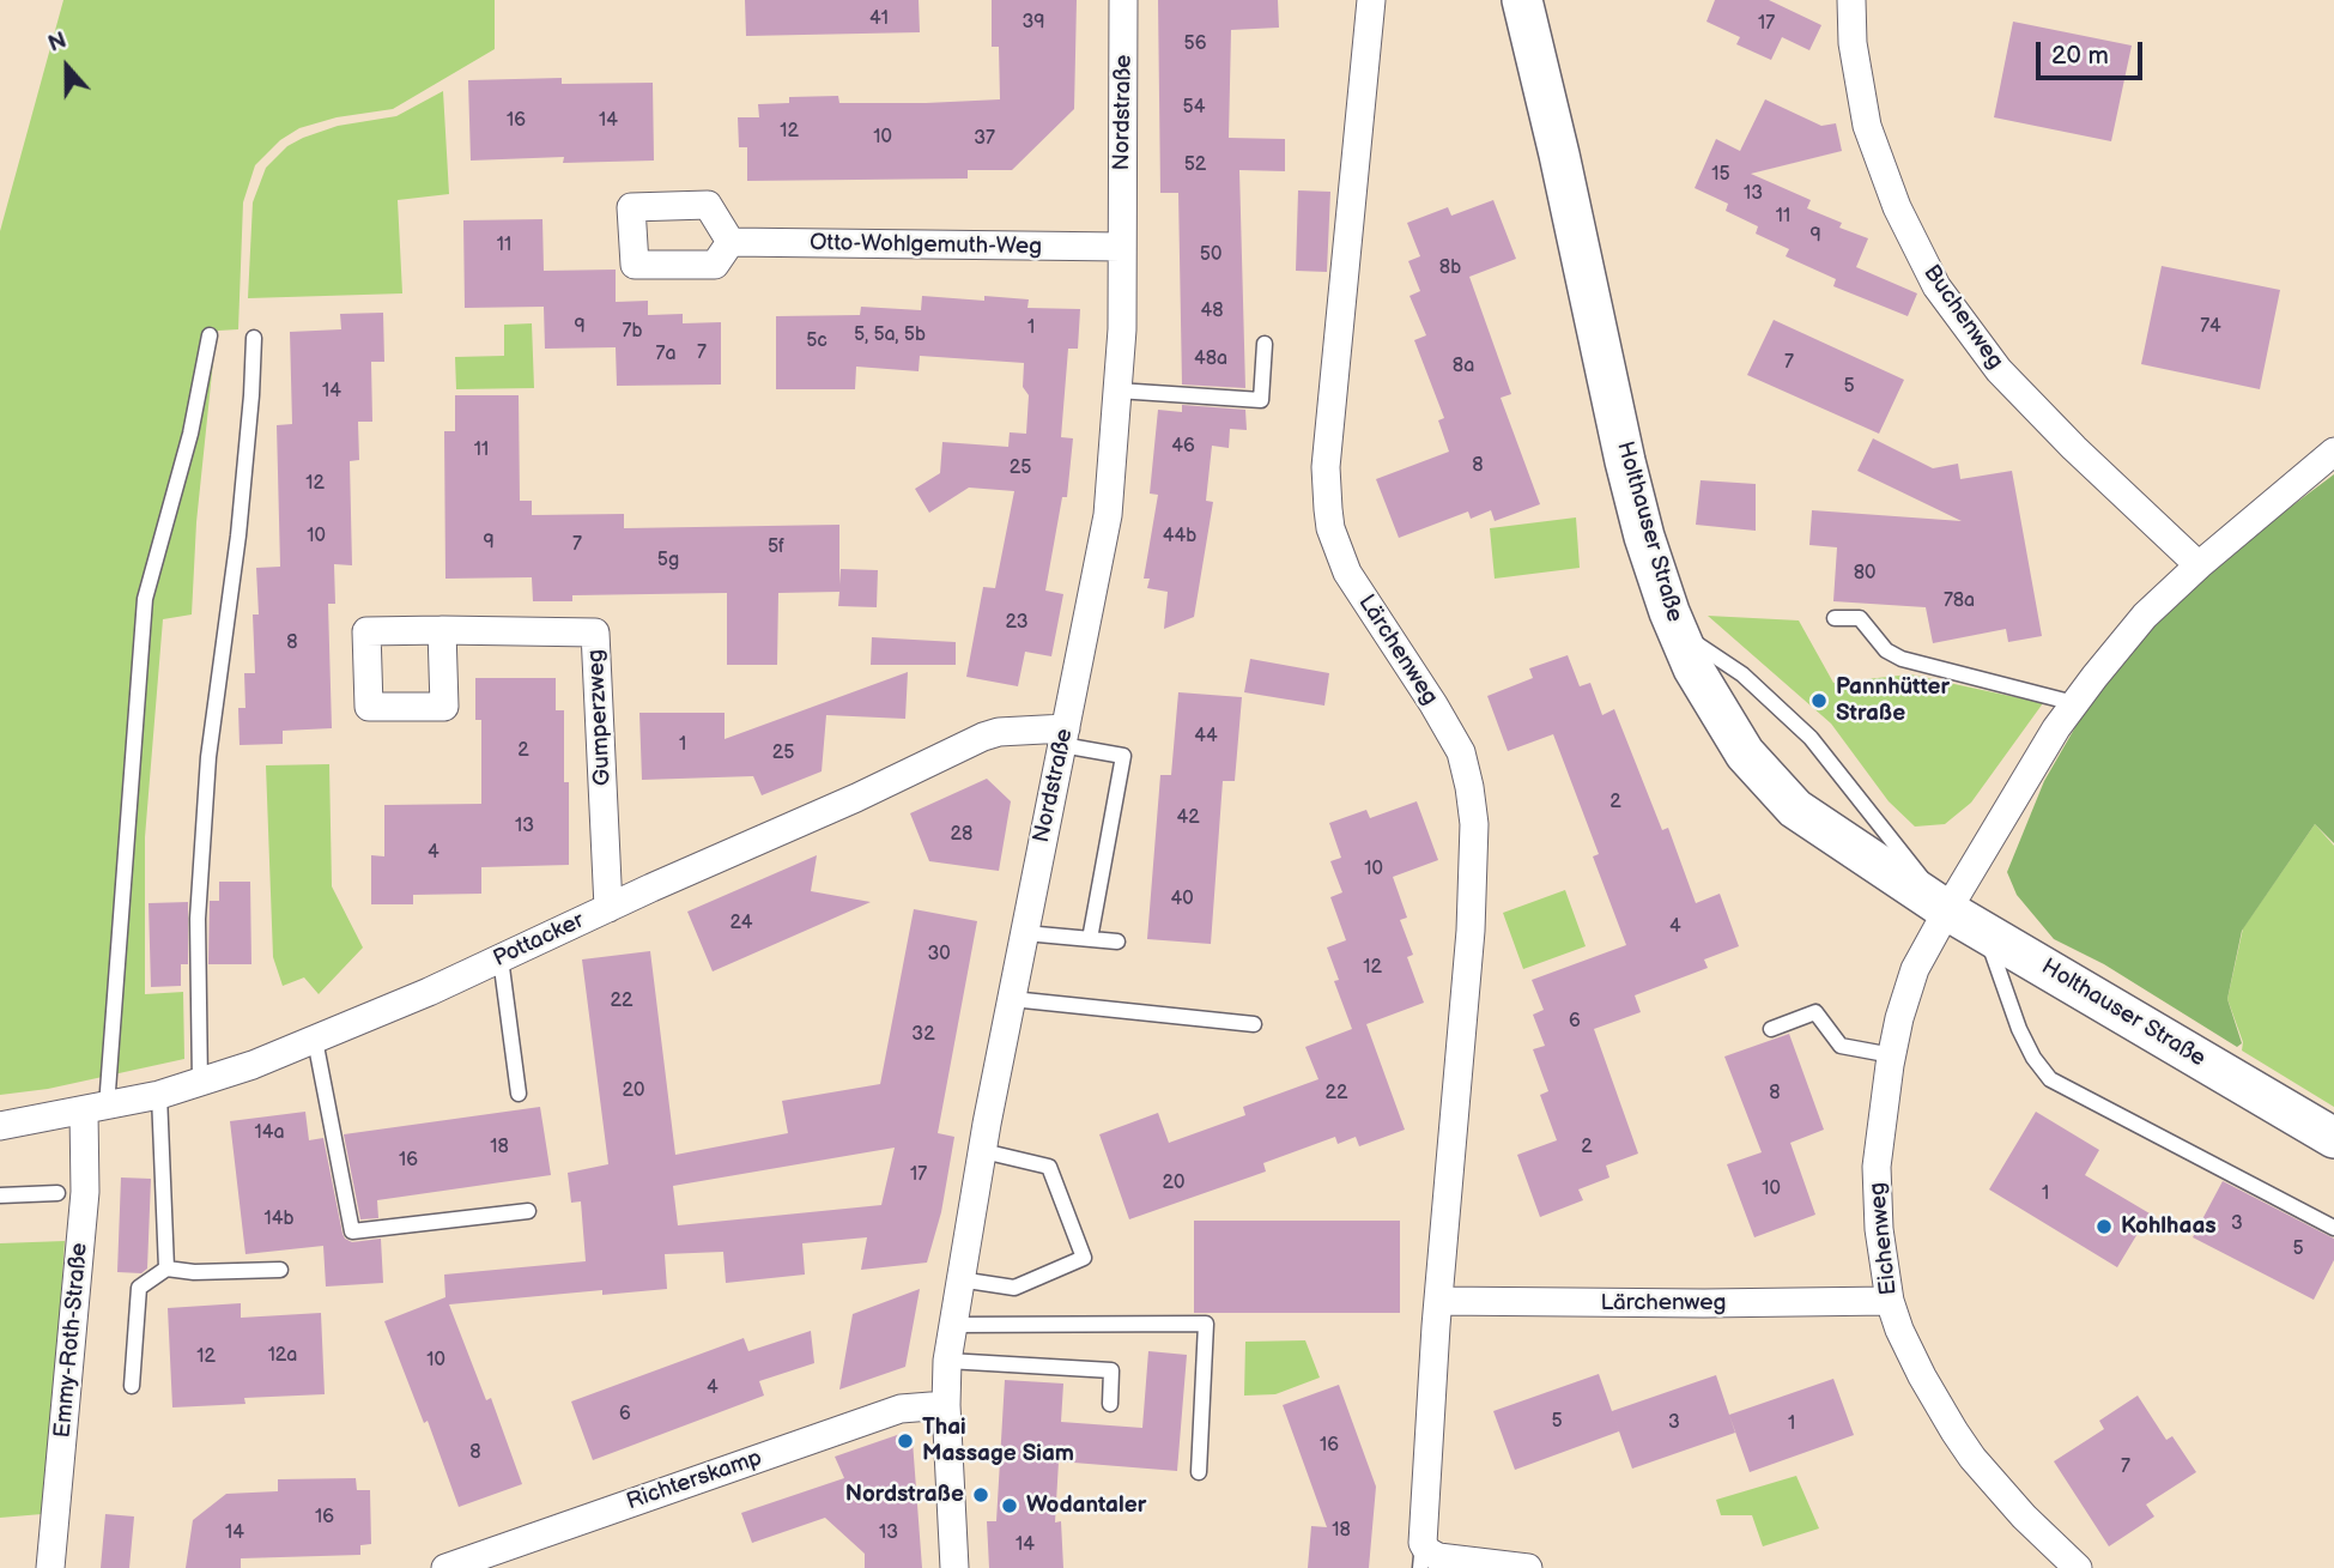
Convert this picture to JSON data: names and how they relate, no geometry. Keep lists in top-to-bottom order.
{
  "streets": {
    "street": [
      "Nordstraße",
      "Otto-Wohlgemuth-Weg",
      "Buchenweg",
      "Holthauser Straße",
      "Lärchenweg",
      "Gumperzweg",
      "Pottacker",
      "Eichenweg",
      "Emmy-Roth-Straße",
      "Richterskamp"
    ]
  },
  "crossings": [
    ["Nordstraße", "Otto-Wohlgemuth-Weg"],
    ["Nordstraße", "Pottacker"],
    ["Nordstraße", "Richterskamp"],
    ["Holthauser Straße", "Eichenweg"],
    ["Lärchenweg", "Eichenweg"],
    ["Gumperzweg", "Pottacker"],
    ["Pottacker", "Emmy-Roth-Straße"]
  ],
  "places": [
    "Pannhütter Straße",
    "Kohlhaas",
    "Thai Massage Siam",
    "Nordstraße",
    "Wodantaler"
  ],
  "house_numbers": [
    "41",
    "39",
    "17",
    "56",
    "54",
    "16",
    "14",
    "12",
    "10",
    "37",
    "52",
    "15",
    "13",
    "11",
    "9",
    "11",
    "50",
    "8b",
    "48",
    "9",
    "74",
    "1",
    "7b",
    "5, 5a, 5b",
    "5c",
    "7",
    "7a",
    "48a",
    "7",
    "8a",
    "5",
    "14",
    "46",
    "11",
    "8",
    "25",
    "12",
    "10",
    "44b",
    "9",
    "7",
    "5f",
    "5g",
    "80",
    "78a",
    "23",
    "8",
    "44",
    "1",
    "2",
    "25",
    "2",
    "42",
    "13",
    "28",
    "4",
    "10",
    "40",
    "24",
    "4",
    "30",
    "12",
    "22",
    "6",
    "32",
    "20",
    "22",
    "8",
    "14a",
    "18",
    "2",
    "16",
    "17",
    "20",
    "10",
    "1",
    "14b",
    "3",
    "5",
    "12a",
    "12",
    "10",
    "4",
    "6",
    "5",
    "3",
    "1",
    "16",
    "8",
    "7",
    "16",
    "18",
    "14",
    "13",
    "14"
  ],
  "scale_bar": "20 m",
  "north": "top"
}
